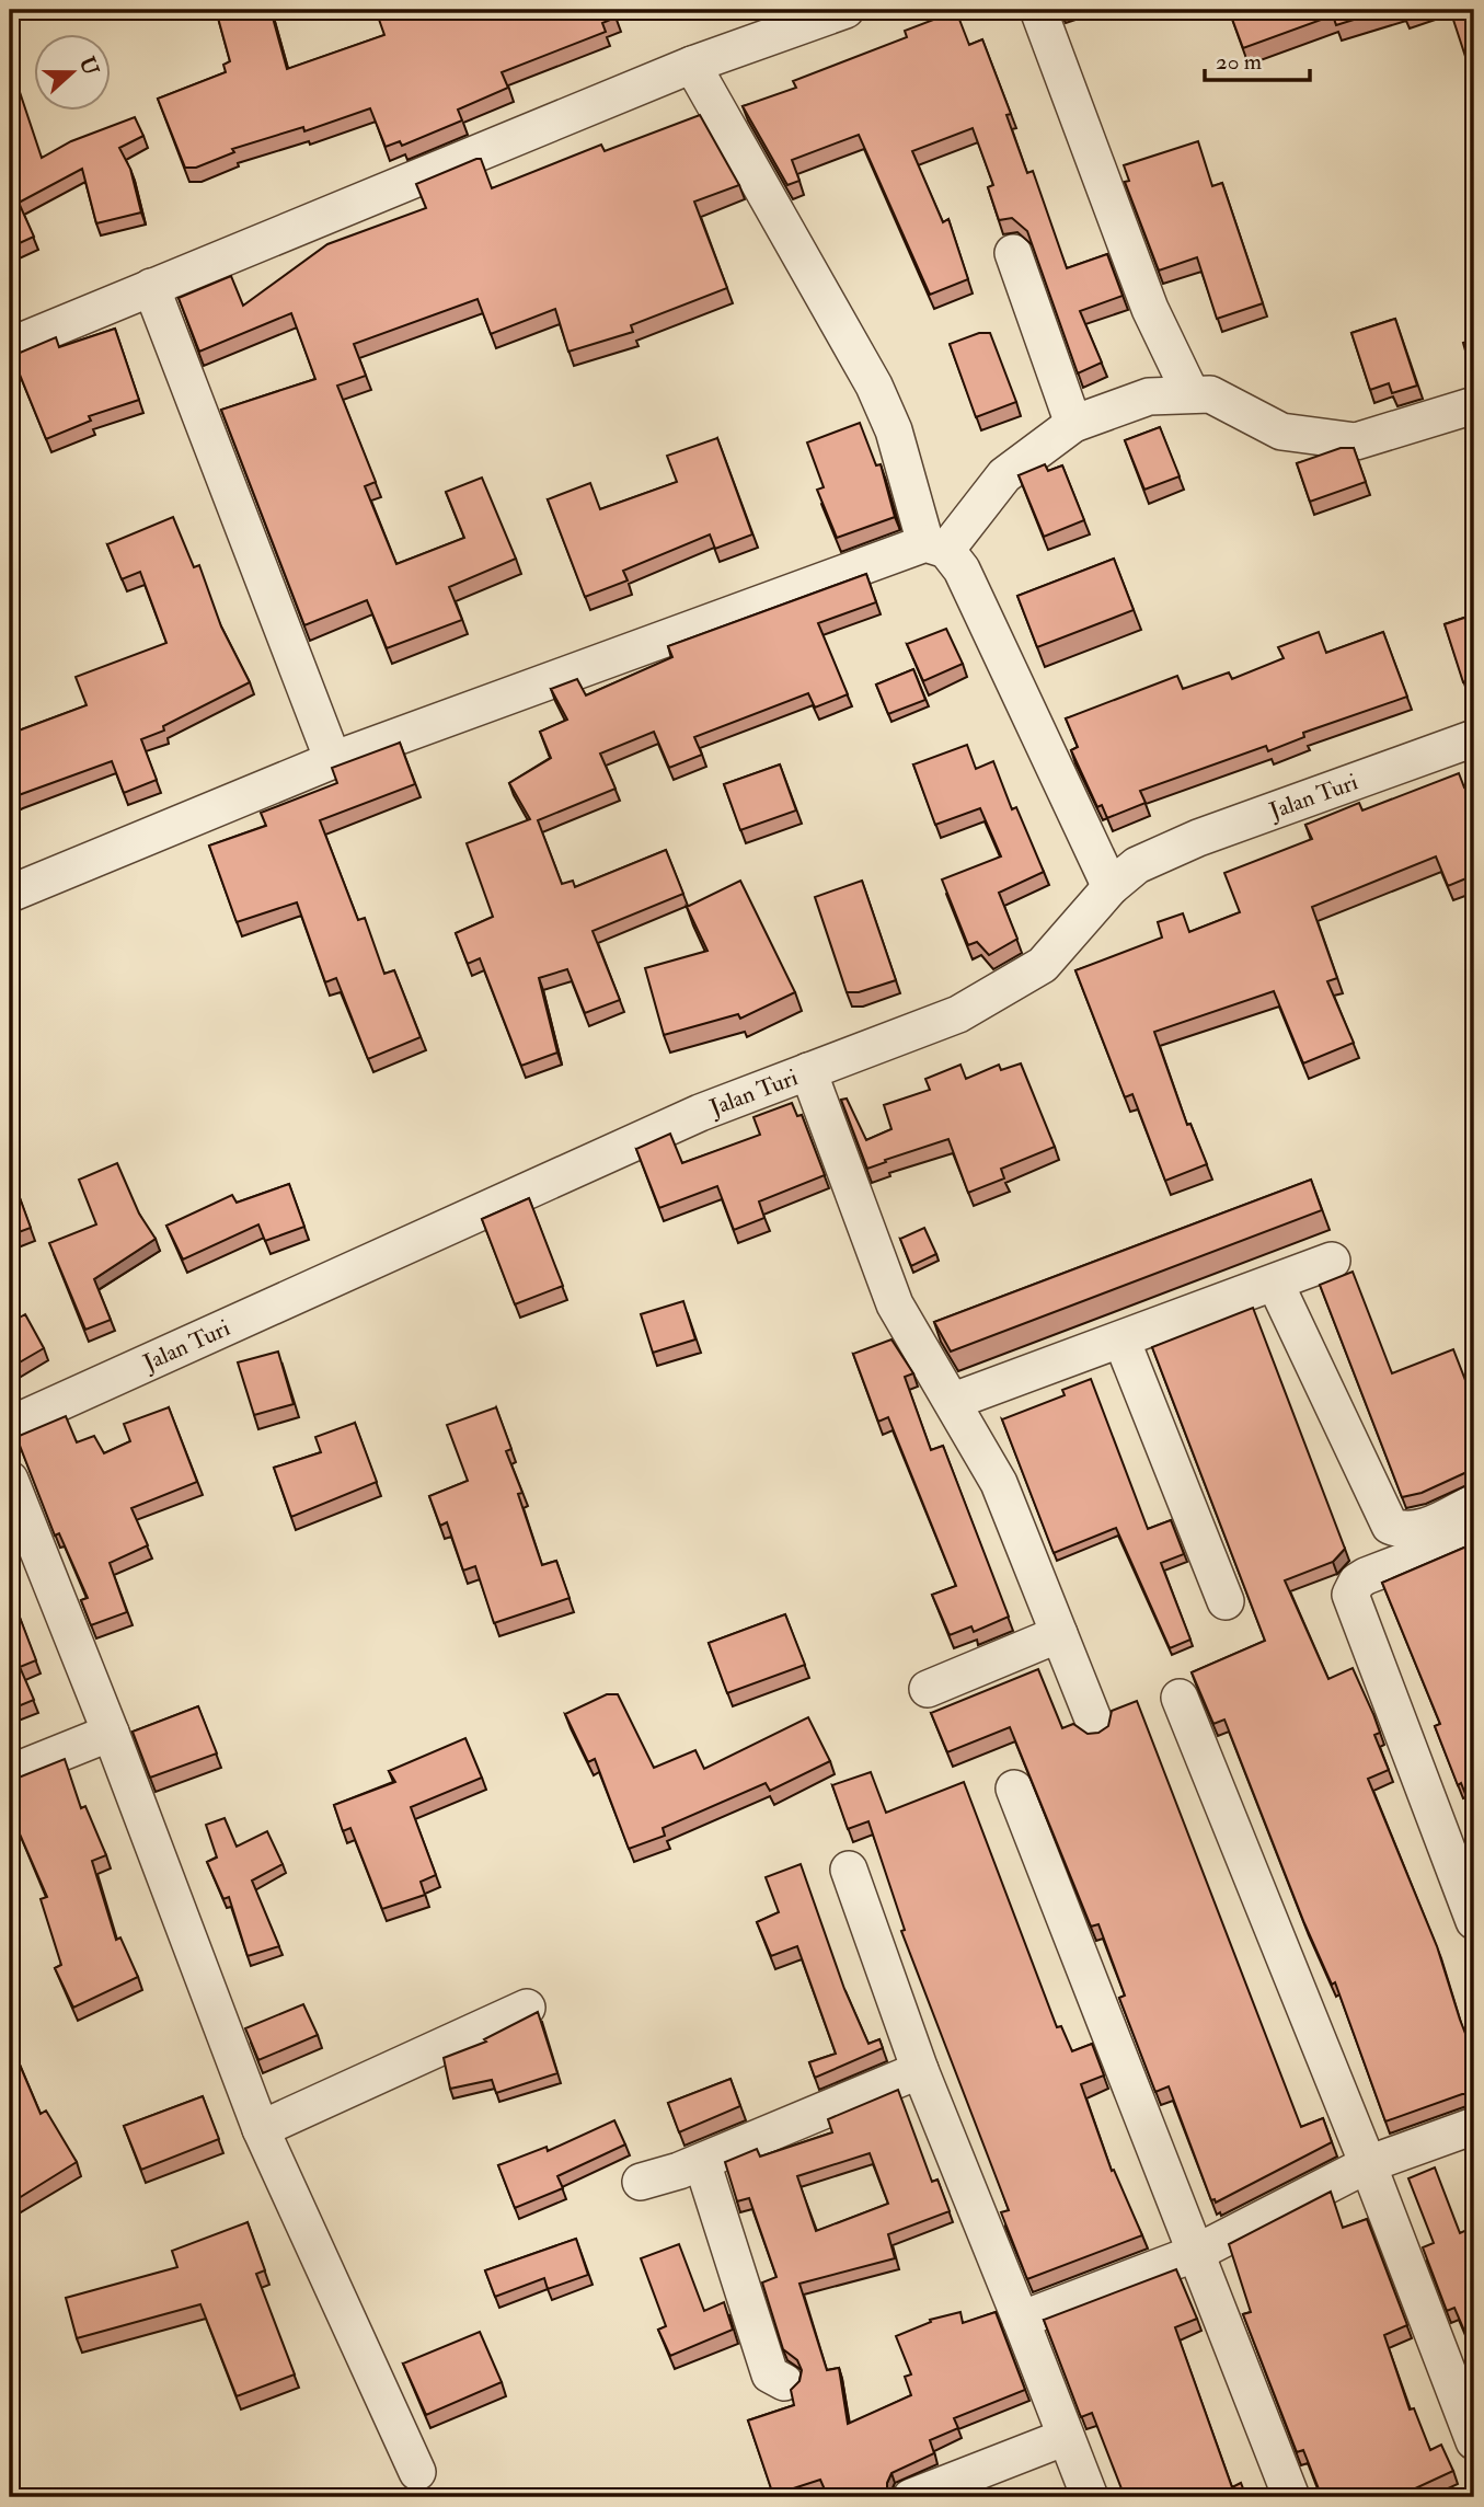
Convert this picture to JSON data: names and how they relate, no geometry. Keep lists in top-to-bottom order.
{
  "streets": {
    "street": ["Jalan Turi"]
  },
  "scale_bar": "20 m",
  "north": "right"
}
